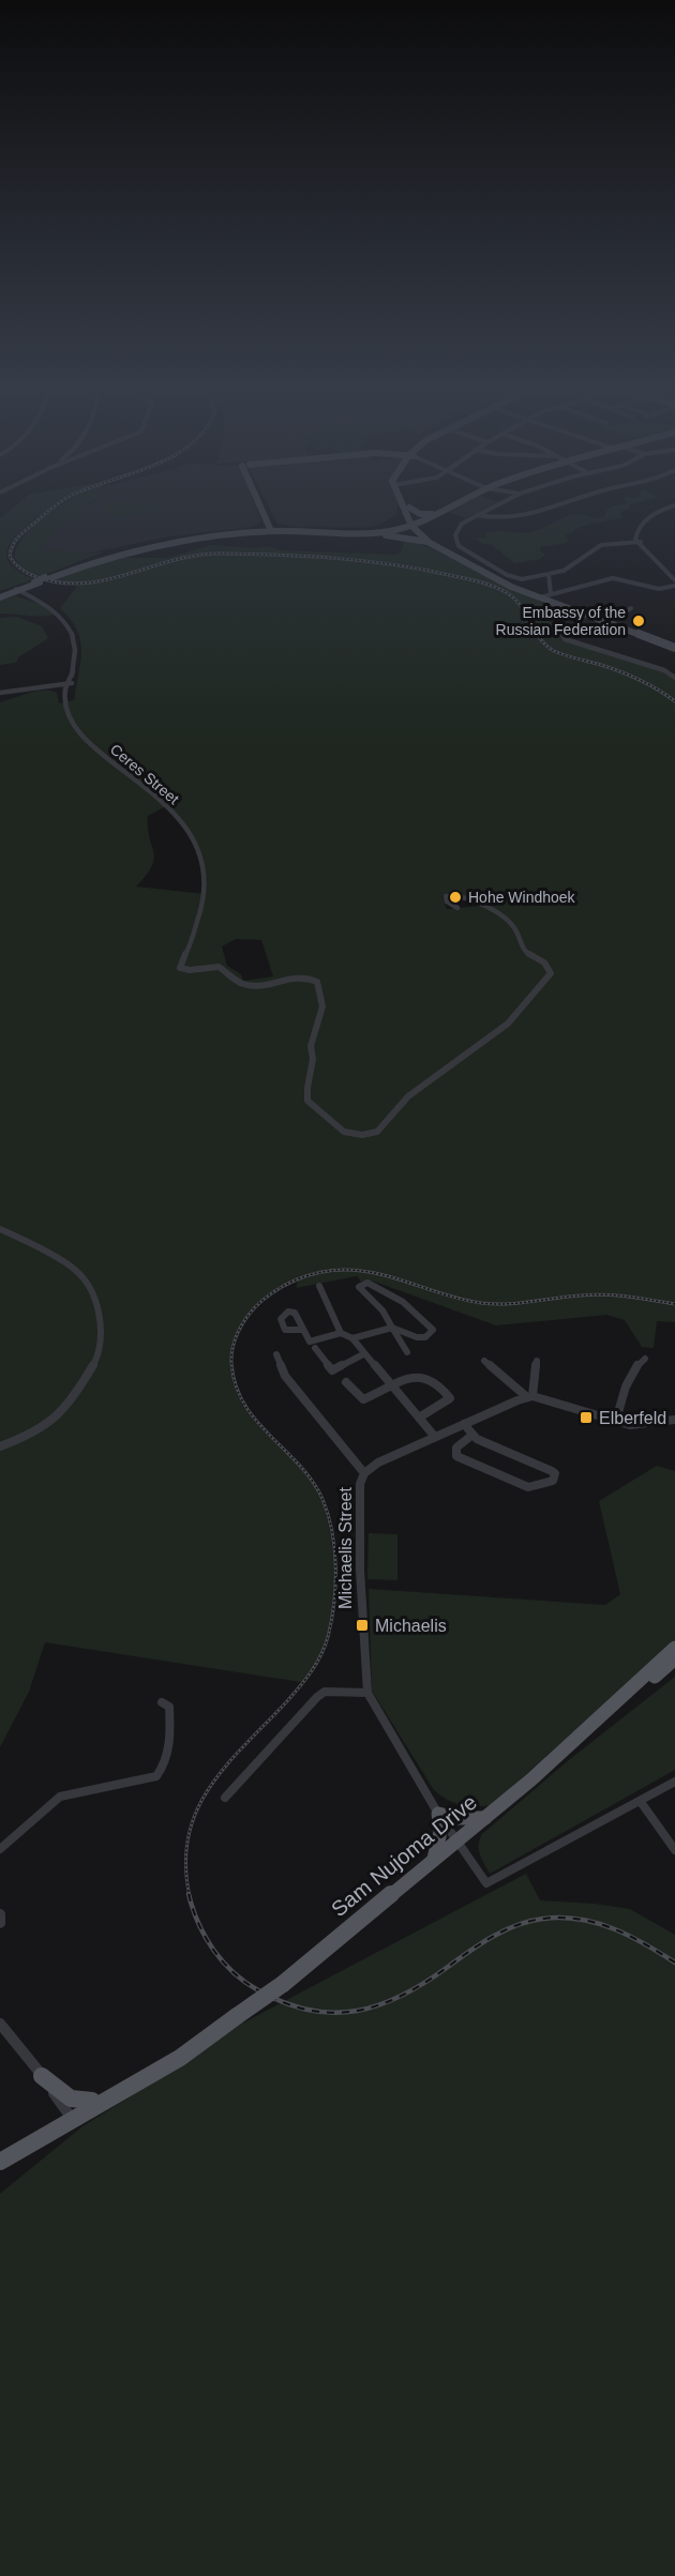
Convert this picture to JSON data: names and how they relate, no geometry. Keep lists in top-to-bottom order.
{
  "streets": {
    "main road": ["Sam Nujoma Drive"],
    "street": ["Ceres Street", "Michaelis Street"]
  },
  "crossings": [
    ["Michaelis Street", "Sam Nujoma Drive"]
  ],
  "places": {
    "other": ["Embassy of the Russian Federation", "Hohe Windhoek"],
    "transit": ["Elberfeld", "Michaelis"]
  }
}
